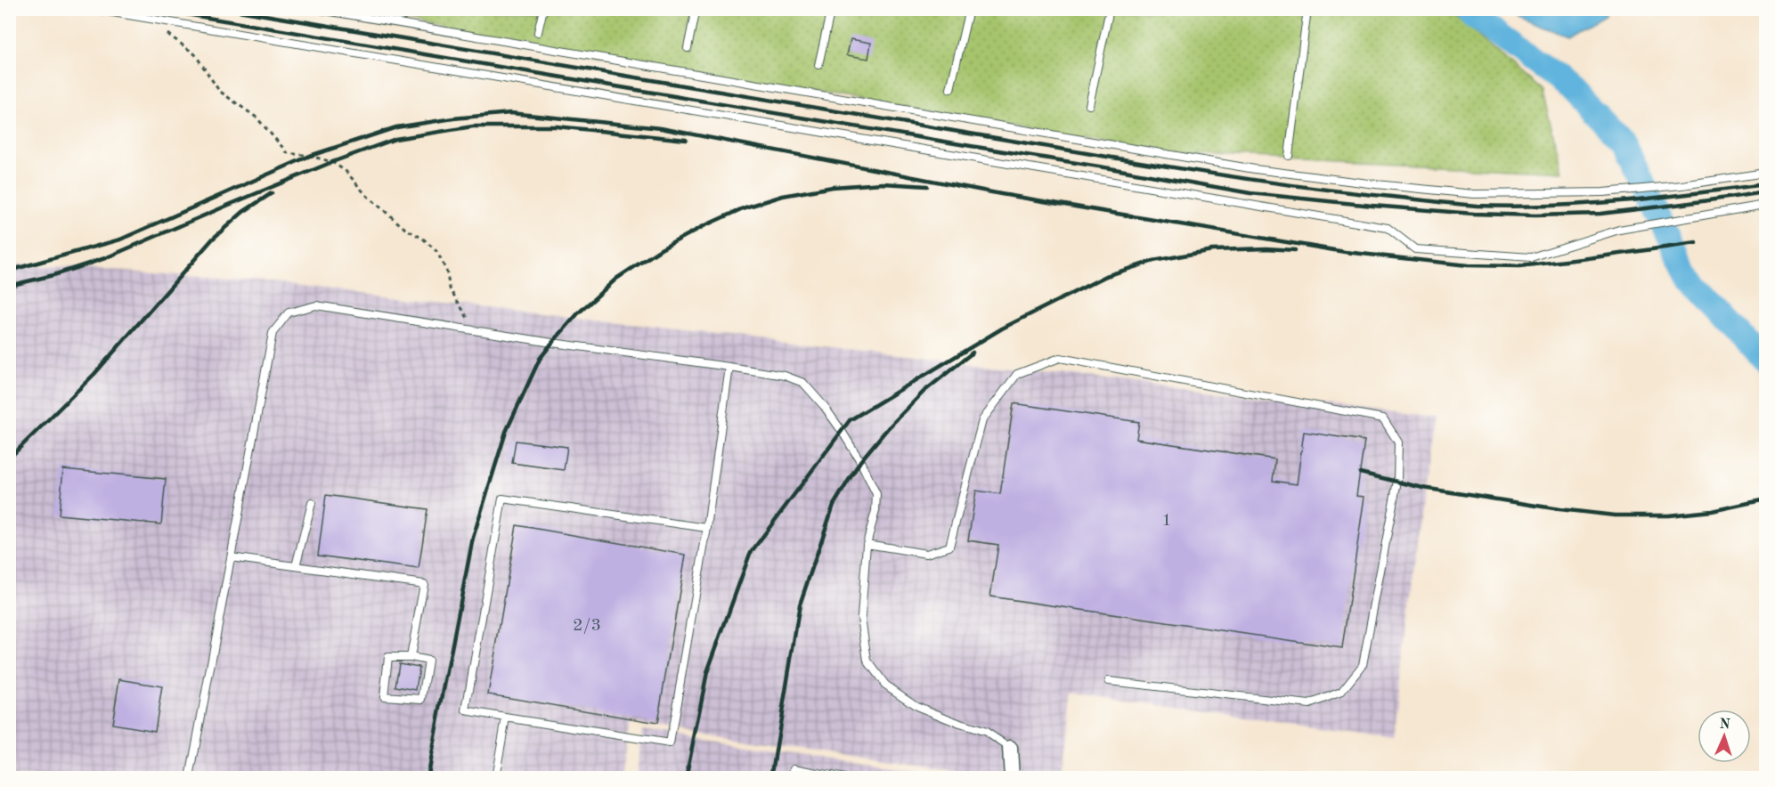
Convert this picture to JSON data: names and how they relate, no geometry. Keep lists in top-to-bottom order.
{
  "house_numbers": ["1", "2/3"],
  "north": "top"
}
